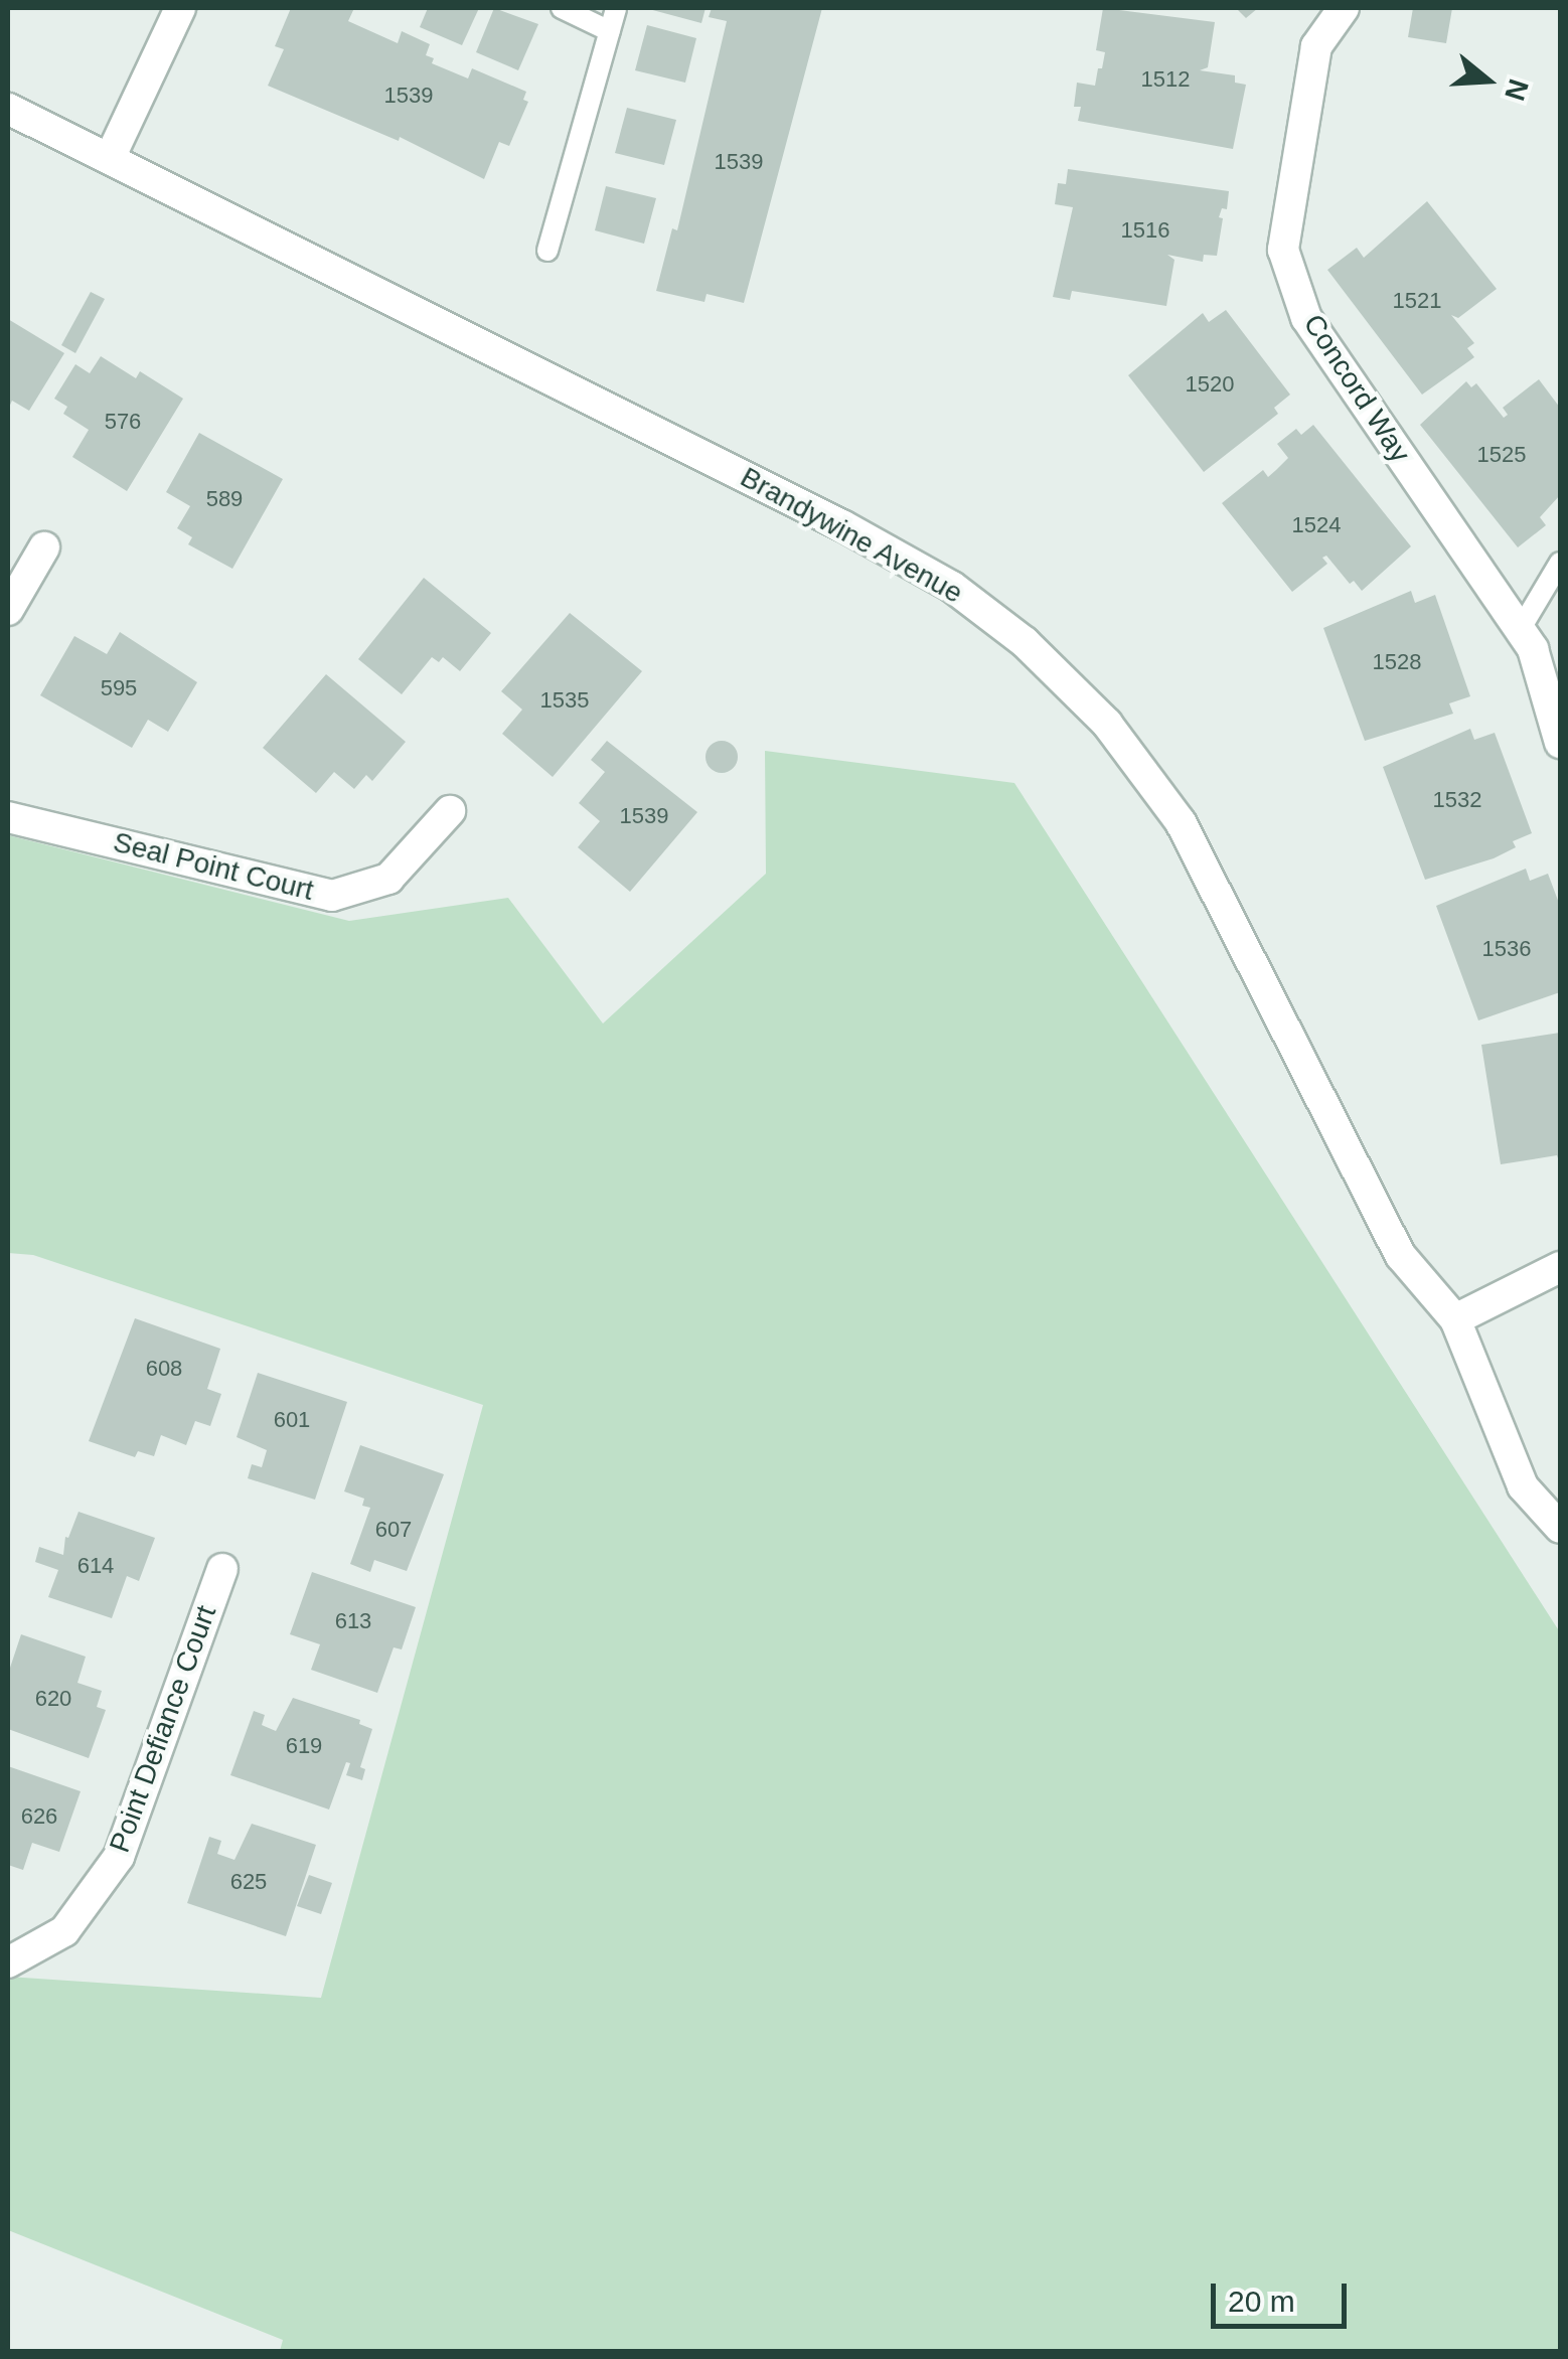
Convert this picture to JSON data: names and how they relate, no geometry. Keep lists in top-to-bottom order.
{
  "streets": {
    "street": [
      "Concord Way",
      "Brandywine Avenue",
      "Seal Point Court",
      "Point Defiance Court"
    ]
  },
  "house_numbers": [
    "1512",
    "1539",
    "1539",
    "1516",
    "1521",
    "1520",
    "576",
    "1525",
    "589",
    "1524",
    "1528",
    "595",
    "1535",
    "1532",
    "1539",
    "1536",
    "608",
    "601",
    "607",
    "614",
    "613",
    "620",
    "619",
    "626",
    "625"
  ],
  "scale_bar": "20 m",
  "north": "right"
}
